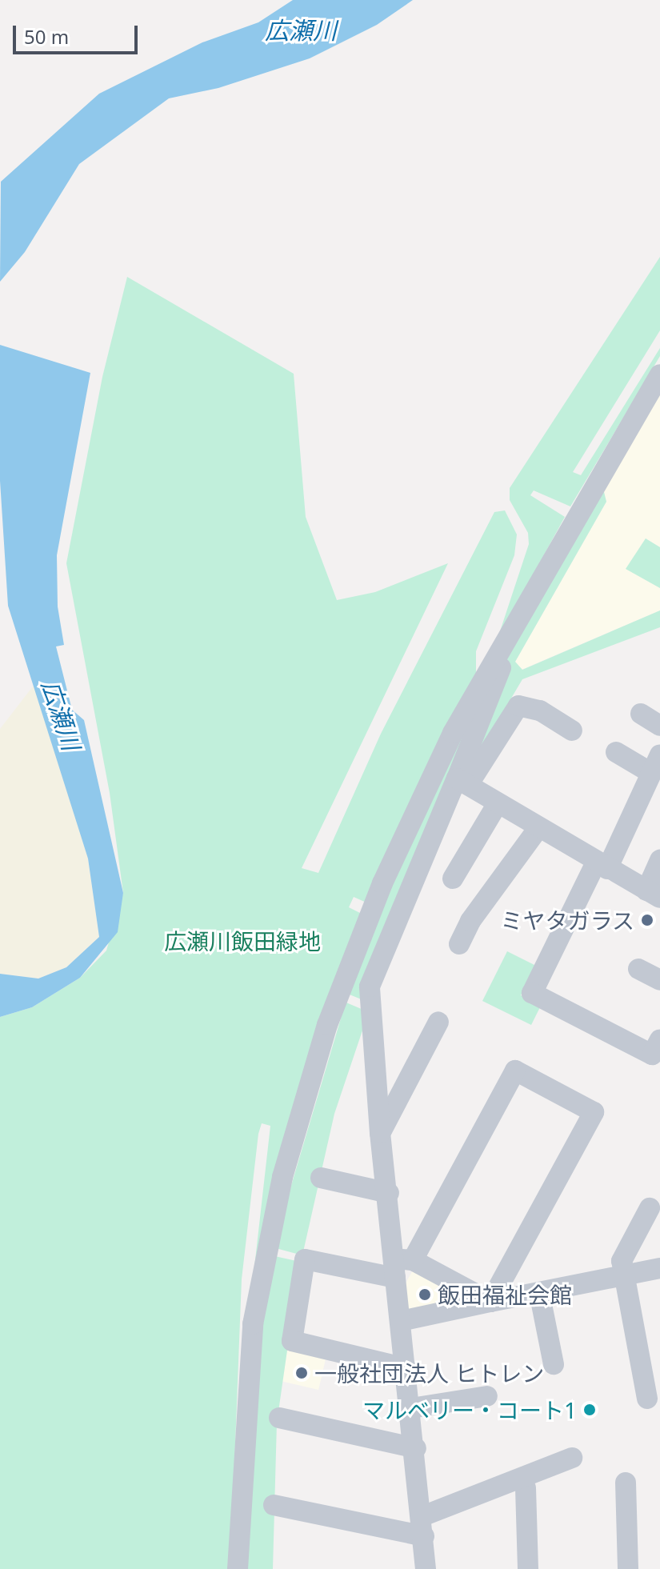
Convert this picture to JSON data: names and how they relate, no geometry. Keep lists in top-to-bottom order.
{
  "water": ["広瀬川"],
  "parks": ["広瀬川飯田緑地"],
  "places": [
    "ミヤタガラス",
    "飯田福祉会館",
    "一般社団法人 ヒトレン",
    "マルベリー・コート1"
  ],
  "scale_bar": "50 m"
}
